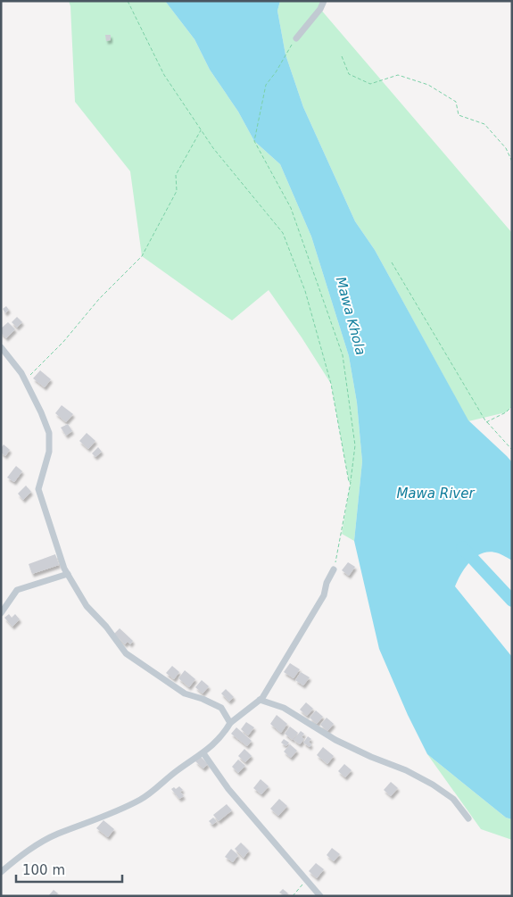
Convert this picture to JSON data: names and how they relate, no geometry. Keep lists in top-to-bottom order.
{
  "water": ["Mawa Khola", "Mawa River"],
  "scale_bar": "100 m"
}
